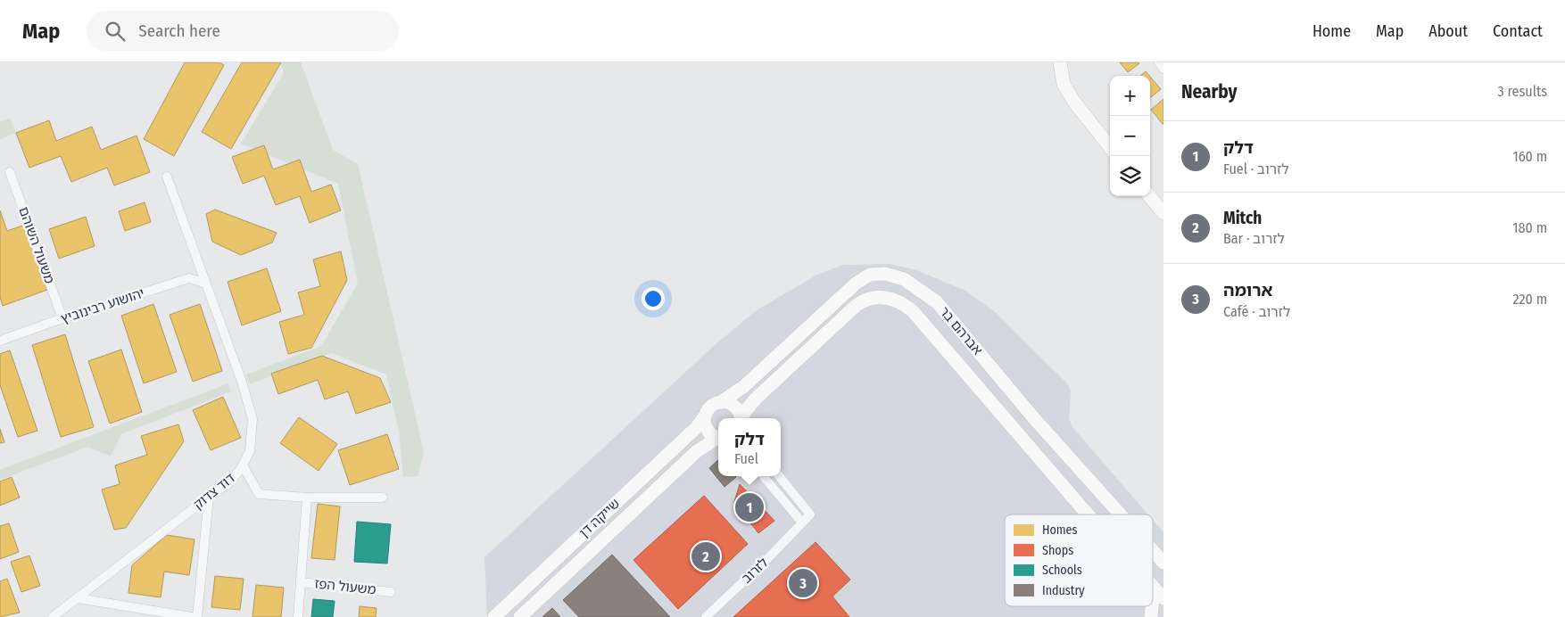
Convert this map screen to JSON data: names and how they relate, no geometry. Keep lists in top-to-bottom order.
{
  "streets": {
    "street": [
      "משעול השוהם",
      "יהושוע רבינוביץ",
      "אברהם בר",
      "דוד צדוק",
      "שייקה דן",
      "לזרוב",
      "משעול הפז"
    ]
  },
  "crossings": [
    ["משעול השוהם", "יהושוע רבינוביץ"],
    ["יהושוע רבינוביץ", "דוד צדוק"],
    ["אברהם בר", "שייקה דן"]
  ],
  "legend": [
    "Homes",
    "Shops",
    "Schools",
    "Industry"
  ],
  "page": {
    "header": "Map",
    "search": "Search here",
    "nav": [
      "Home",
      "Map",
      "About",
      "Contact"
    ],
    "heading": ["Nearby", "3 results"],
    "map_buttons": ["+", "−"],
    "list": [
      {
        "mark": "1",
        "name": "דלק",
        "note": "Fuel · לזרוב",
        "value": "160 m"
      },
      {
        "mark": "2",
        "name": "Mitch",
        "note": "Bar · לזרוב",
        "value": "180 m"
      },
      {
        "mark": "3",
        "name": "ארומה",
        "note": "Café · לזרוב",
        "value": "220 m"
      }
    ],
    "popup": ["דלק", "Fuel"],
    "pins": ["1", "2", "3"]
  }
}
